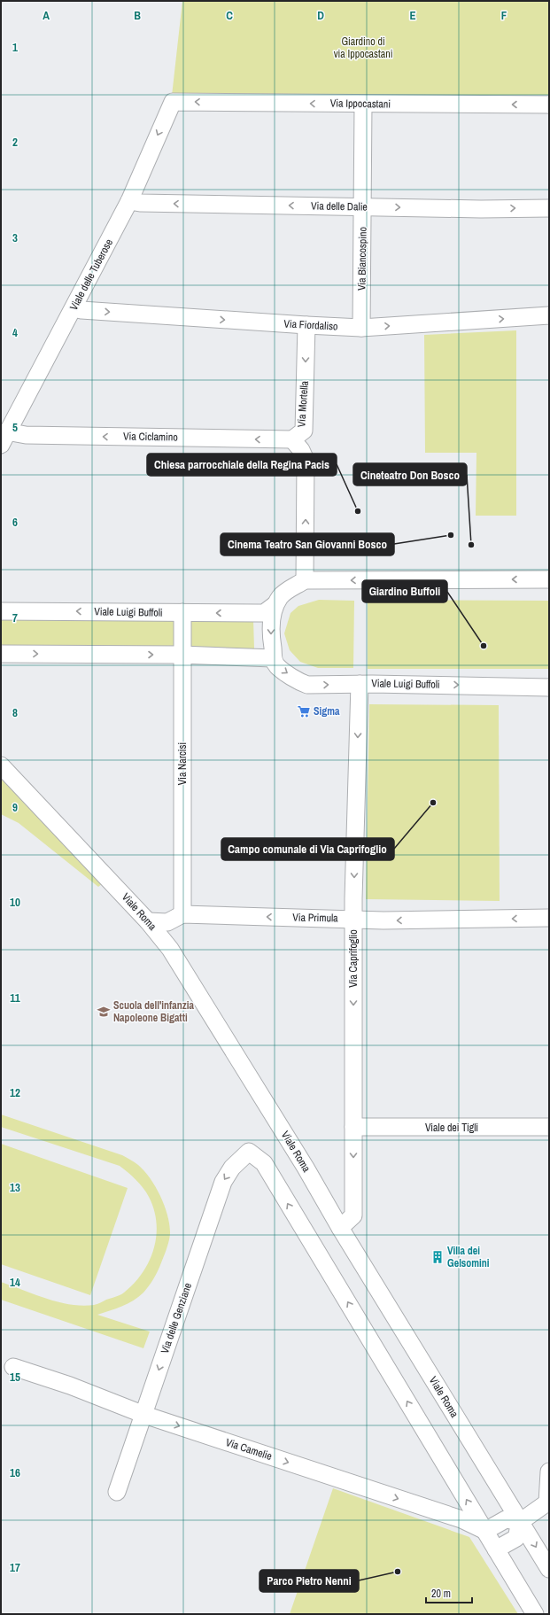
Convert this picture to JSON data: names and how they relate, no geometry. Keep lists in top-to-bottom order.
{
  "streets": {
    "street": [
      "Via Ippocastani",
      "Via delle Dalie",
      "Via Biancospino",
      "Viale delle Tuberose",
      "Via Fiordaliso",
      "Via Mortella",
      "Via Ciclamino",
      "Viale Luigi Buffoli",
      "Via Narcisi",
      "Viale Roma",
      "Via Primula",
      "Via Caprifoglio",
      "Viale dei Tigli",
      "Via delle Genziane",
      "Via Camelie"
    ]
  },
  "crossings": [
    ["Via Ippocastani", "Via Biancospino"],
    ["Via Ippocastani", "Viale delle Tuberose"],
    ["Via delle Dalie", "Via Biancospino"],
    ["Via delle Dalie", "Viale delle Tuberose"],
    ["Via Biancospino", "Via Fiordaliso"],
    ["Viale delle Tuberose", "Via Fiordaliso"],
    ["Viale delle Tuberose", "Via Ciclamino"],
    ["Via Fiordaliso", "Via Mortella"],
    ["Via Mortella", "Via Ciclamino"],
    ["Via Mortella", "Viale Luigi Buffoli"],
    ["Viale Luigi Buffoli", "Via Narcisi"],
    ["Viale Luigi Buffoli", "Via Caprifoglio"],
    ["Via Narcisi", "Via Primula"],
    ["Viale Roma", "Via Primula"],
    ["Viale Roma", "Via Caprifoglio"],
    ["Via Primula", "Via Caprifoglio"],
    ["Via Caprifoglio", "Viale dei Tigli"],
    ["Via delle Genziane", "Via Camelie"]
  ],
  "one_way": [
    "Via Ippocastani",
    "Via Fiordaliso",
    "Via Ciclamino",
    "Via Primula",
    "Via Caprifoglio",
    "Via Camelie"
  ],
  "parks": ["Giardino di via Ippocastani"],
  "places": {
    "other": [
      "Chiesa parrocchiale della Regina Pacis",
      "Cinema Teatro San Giovanni Bosco",
      "Cineteatro Don Bosco",
      "Giardino Buffoli",
      "Campo comunale di Via Caprifoglio",
      "Parco Pietro Nenni"
    ],
    "supermarket": ["Sigma"],
    "school or university": ["Scuola dell'infanzia Napoleone Bigatti"],
    "building": ["Villa dei Gelsomini"]
  },
  "scale_bar": "20 m",
  "grid": {
    "columns": [
      "A",
      "B",
      "C",
      "D",
      "E",
      "F"
    ],
    "rows": [
      "1",
      "2",
      "3",
      "4",
      "5",
      "6",
      "7",
      "8",
      "9",
      "10",
      "11",
      "12",
      "13",
      "14",
      "15",
      "16",
      "17"
    ]
  }
}
